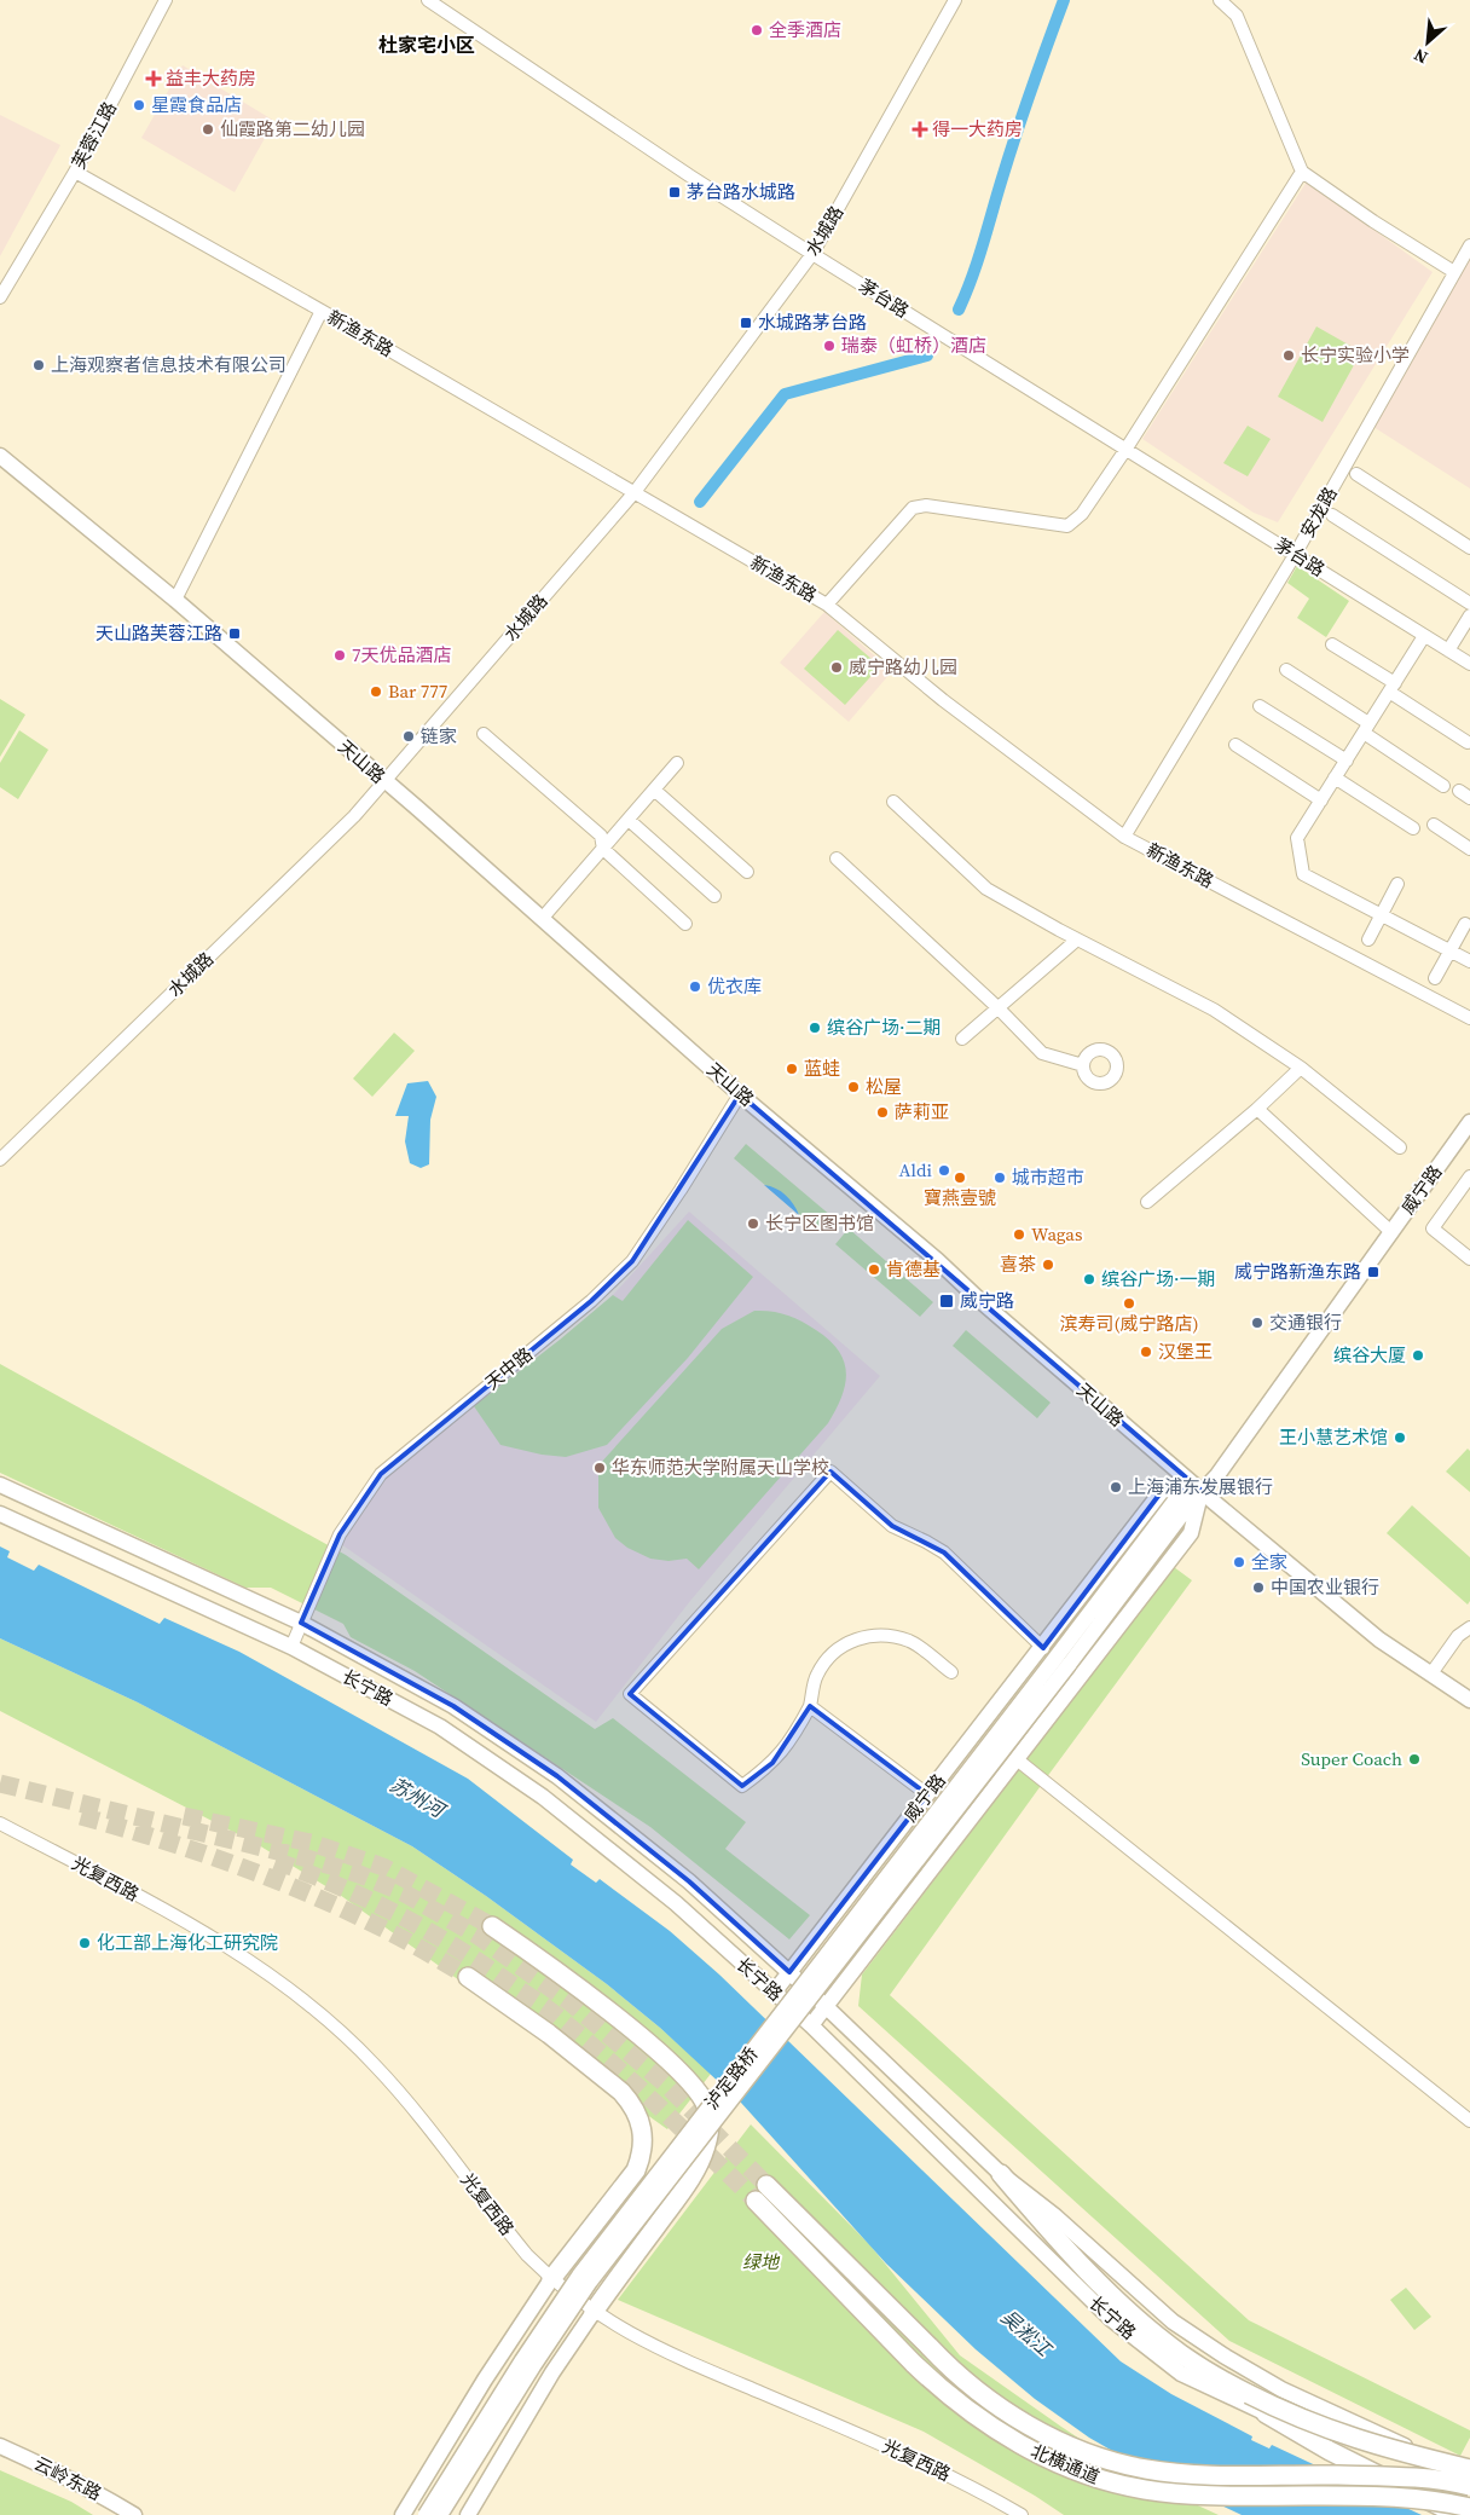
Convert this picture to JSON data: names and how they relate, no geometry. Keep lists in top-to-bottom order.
{
  "streets": {
    "highway": ["北横通道"],
    "main road": [
      "天山路",
      "威宁路",
      "长宁路",
      "泸定路桥",
      "云岭东路"
    ],
    "street": [
      "芙蓉江路",
      "水城路",
      "茅台路",
      "新渔东路",
      "安龙路",
      "天中路",
      "光复西路"
    ]
  },
  "crossings": [
    ["芙蓉江路", "新渔东路"],
    ["水城路", "茅台路"],
    ["水城路", "新渔东路"],
    ["水城路", "天山路"],
    ["茅台路", "安龙路"],
    ["新渔东路", "安龙路"],
    ["天山路", "威宁路"],
    ["天山路", "天中路"],
    ["威宁路", "长宁路"],
    ["威宁路", "泸定路桥"],
    ["天中路", "长宁路"],
    ["长宁路", "北横通道"]
  ],
  "districts": ["杜家宅小区"],
  "water": ["苏州河", "吴淞江"],
  "parks": ["绿地"],
  "places": {
    "other": [
      "全季酒店",
      "星霞食品店",
      "仙霞路第二幼儿园",
      "瑞泰（虹桥）酒店",
      "长宁实验小学",
      "上海观察者信息技术有限公司",
      "7天优品酒店",
      "威宁路幼儿园",
      "Bar 777",
      "链家",
      "优衣库",
      "缤谷广场·二期",
      "蓝蛙",
      "松屋",
      "萨莉亚",
      "Aldi",
      "寶燕壹號",
      "城市超市",
      "长宁区图书馆",
      "Wagas",
      "喜茶",
      "肯德基",
      "缤谷广场·一期",
      "滨寿司(威宁路店)",
      "交通银行",
      "汉堡王",
      "缤谷大厦",
      "王小慧艺术馆",
      "华东师范大学附属天山学校",
      "上海浦东发展银行",
      "全家",
      "中国农业银行",
      "Super Coach",
      "化工部上海化工研究院"
    ],
    "health": ["益丰大药房", "得一大药房"],
    "transit": [
      "茅台路水城路",
      "水城路茅台路",
      "天山路芙蓉江路",
      "威宁路新渔东路",
      "威宁路"
    ]
  },
  "north": "bottom left"
}
